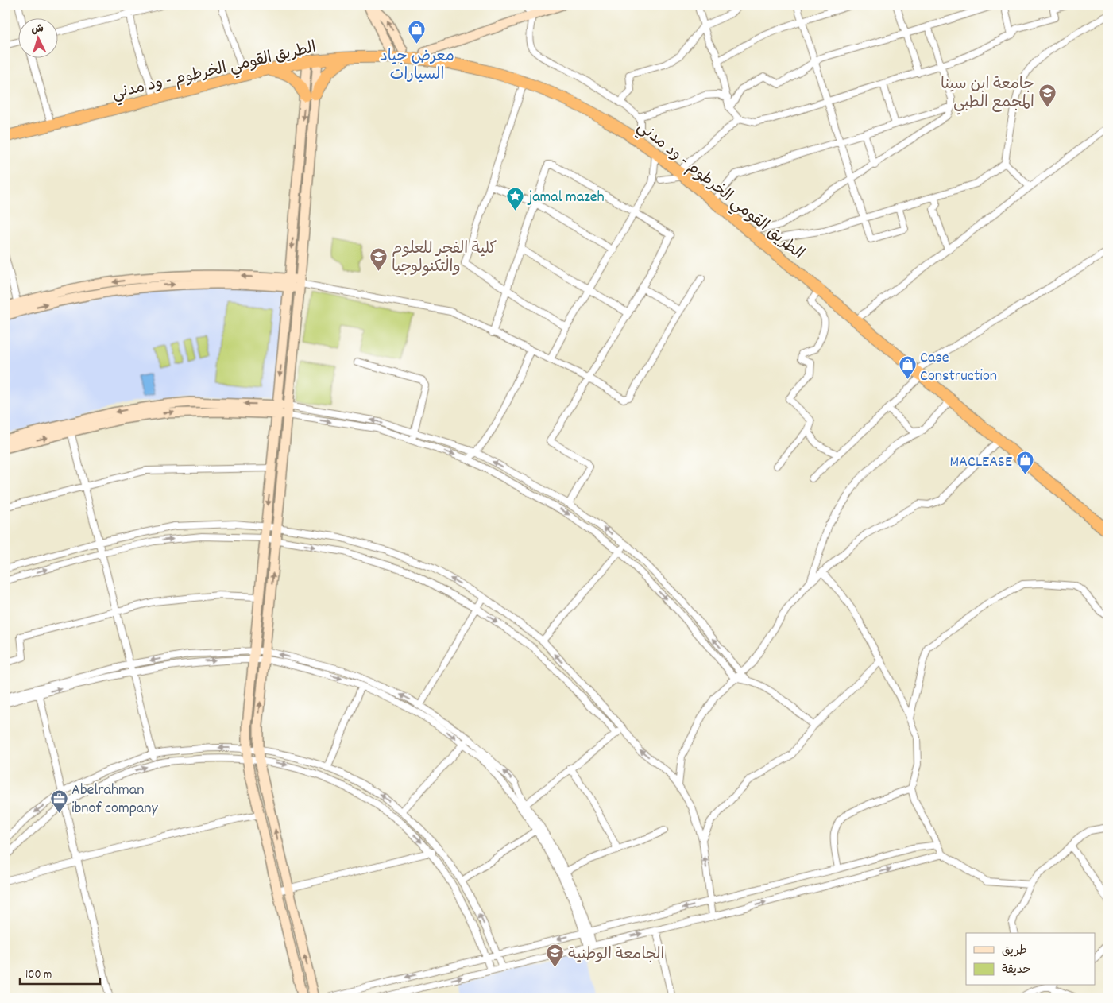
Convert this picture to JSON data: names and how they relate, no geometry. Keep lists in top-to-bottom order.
{
  "streets": {
    "highway": ["الطريق القومي الخرطوم - ود مدني"]
  },
  "places": {
    "shop": ["معرض جياد السيارات", "Case Construction", "MACLEASE"],
    "school or university": ["جامعة ابن سينا المجمع الطبي", "كلية الفجر للعلوم والتكنولوجيا", "الجامعة الوطنية"],
    "place": ["jamal mazeh"],
    "office": ["Abelrahman ibnof company"]
  },
  "legend": ["طريق", "حديقة"],
  "scale_bar": "100 m",
  "north": "top"
}
